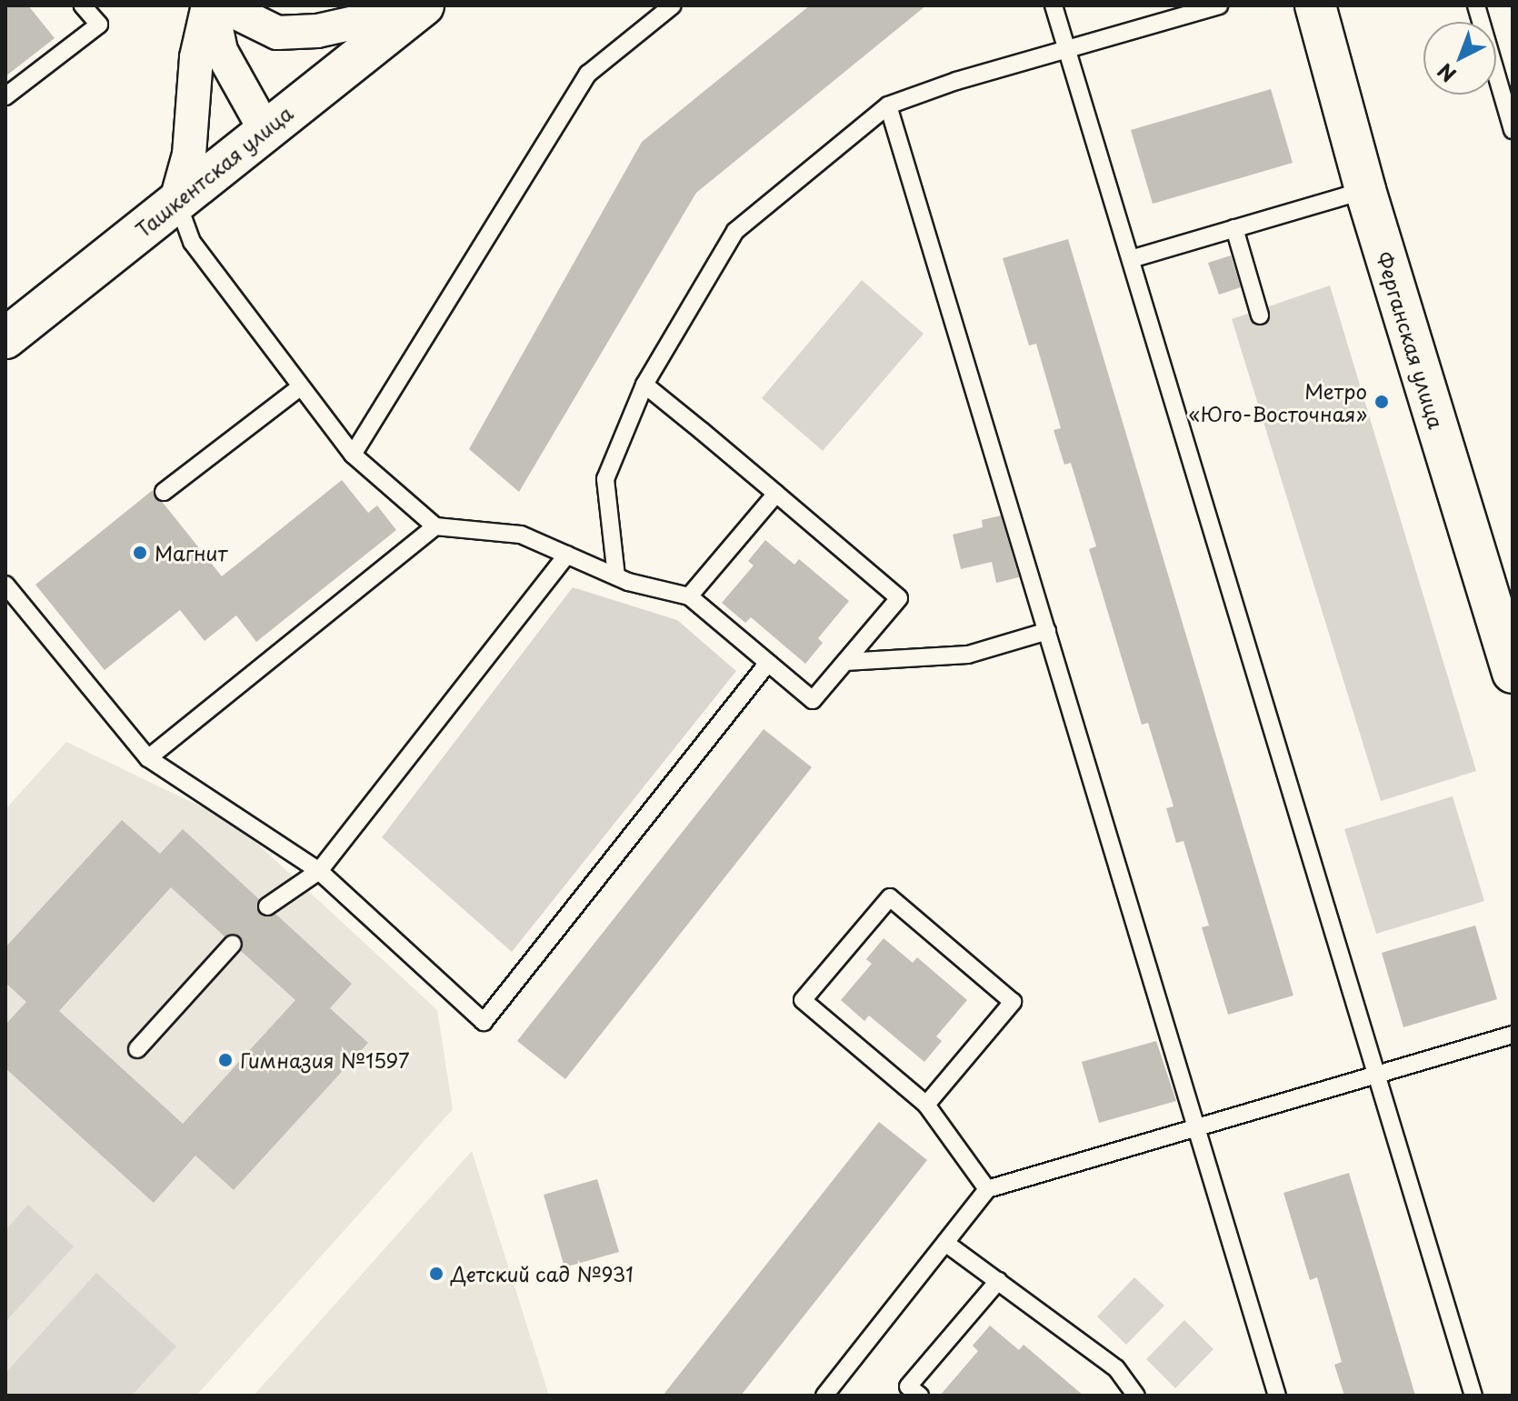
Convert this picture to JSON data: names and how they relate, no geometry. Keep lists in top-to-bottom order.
{
  "streets": {
    "street": ["Ташкентская улица", "Ферганская улица"]
  },
  "places": [
    "Метро «Юго-Восточная»",
    "Магнит",
    "Гимназия №1597",
    "Детский сад №931"
  ],
  "north": "bottom left"
}
